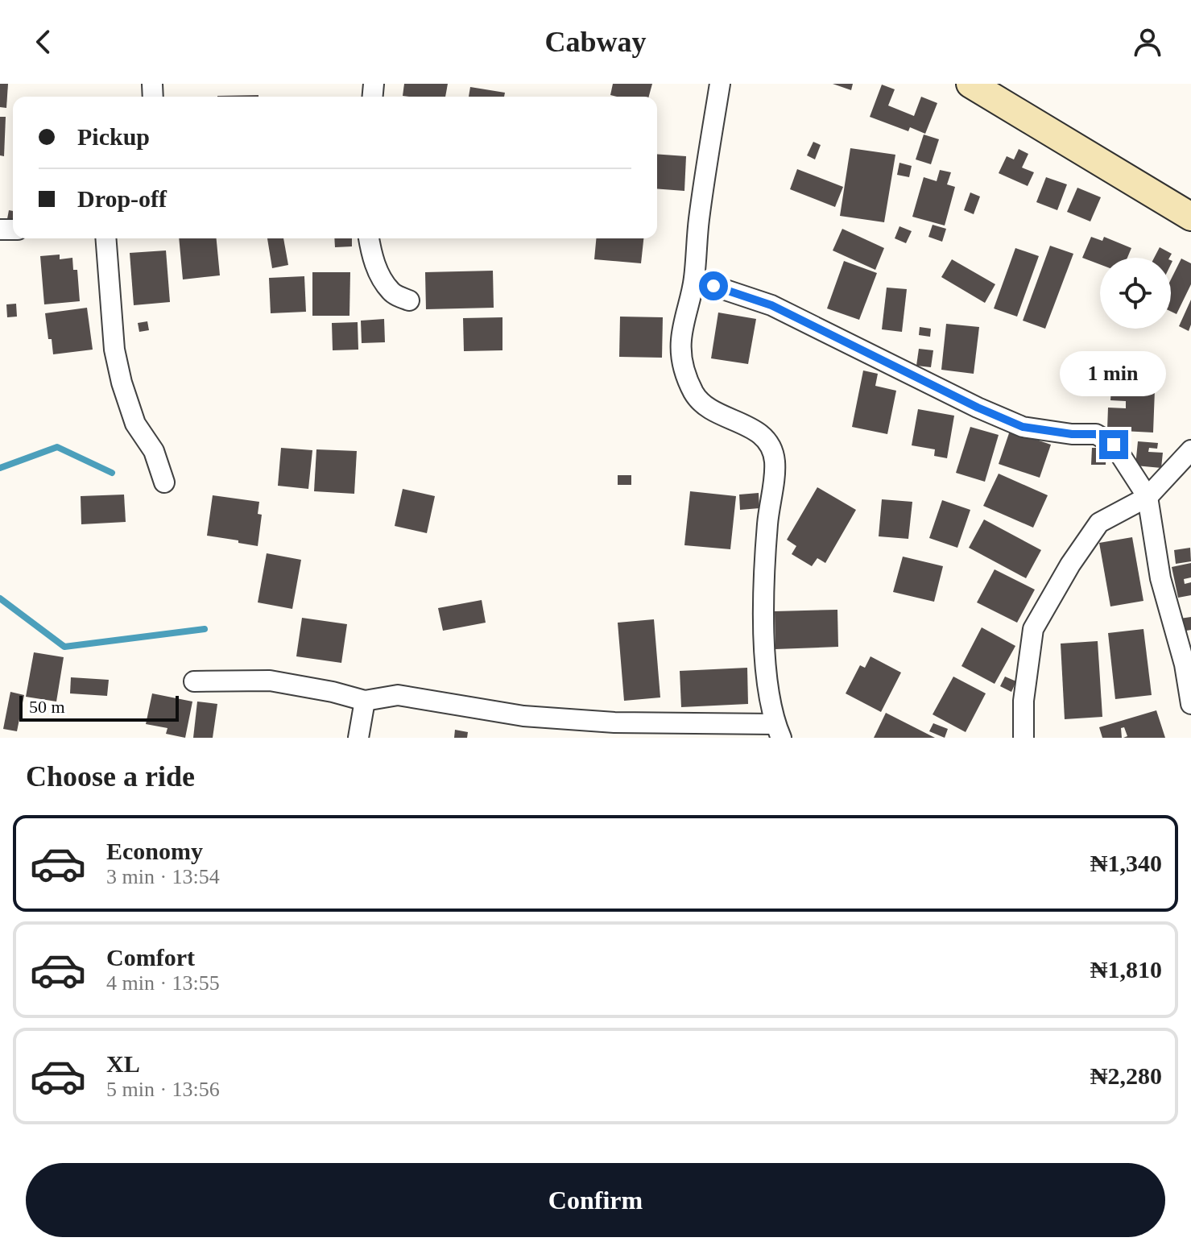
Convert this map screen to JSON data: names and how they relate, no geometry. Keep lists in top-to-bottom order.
{
  "scale_bar": "50 m",
  "page": {
    "header": "Cabway",
    "banner": ["Pickup", "Drop-off"],
    "bubble": "1 min",
    "scale": "50 m",
    "heading": "Choose a ride",
    "list": [
      {
        "name": "Economy",
        "note": "3 min · 13:54",
        "value": "₦1,340"
      },
      {
        "name": "Comfort",
        "note": "4 min · 13:55",
        "value": "₦1,810"
      },
      {
        "name": "XL",
        "note": "5 min · 13:56",
        "value": "₦2,280"
      }
    ],
    "buttons": "Confirm"
  }
}
